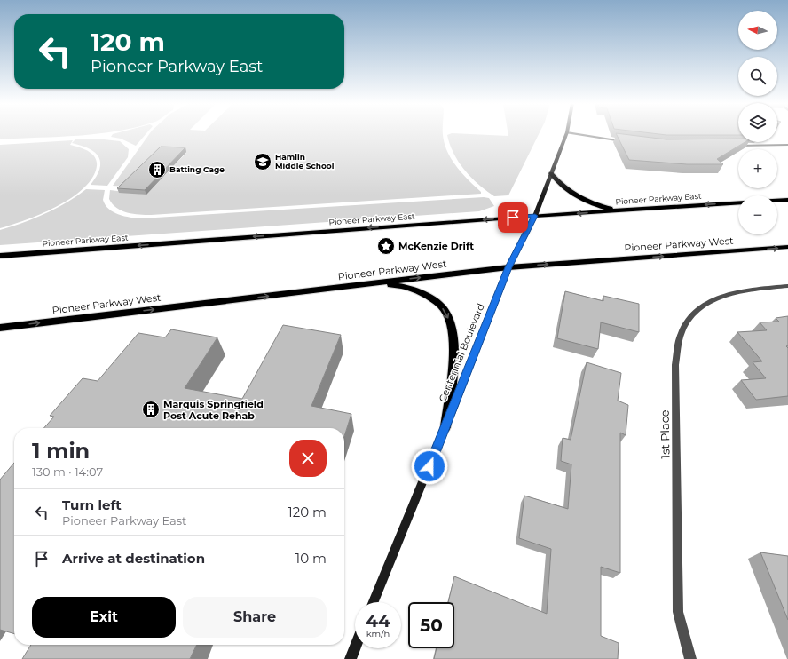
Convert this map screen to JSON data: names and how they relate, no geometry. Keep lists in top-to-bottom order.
{
  "streets": {
    "main road": ["Pioneer Parkway East", "Pioneer Parkway West", "Centennial Boulevard"],
    "street": ["1st Place"]
  },
  "crossings": [
    ["Pioneer Parkway East", "Centennial Boulevard"],
    ["Pioneer Parkway West", "Centennial Boulevard"]
  ],
  "one_way": ["Pioneer Parkway East", "Pioneer Parkway West"],
  "places": {
    "school or university": ["Hamlin Middle School"],
    "building": ["Batting Cage", "Marquis Springfield Post Acute Rehab"],
    "place": ["McKenzie Drift"]
  },
  "north": "left",
  "page": {
    "map_buttons": ["+", "−"],
    "turn": ["120 m", "Pioneer Parkway East"],
    "heading": ["1 min", "130 m · 14:07"],
    "list": [
      {
        "name": "Turn left",
        "note": "Pioneer Parkway East",
        "value": "120 m"
      },
      {
        "name": "Arrive at destination",
        "value": "10 m"
      }
    ],
    "buttons": ["Exit", "Share"],
    "speed": "44 km/h",
    "limit": "50"
  }
}
